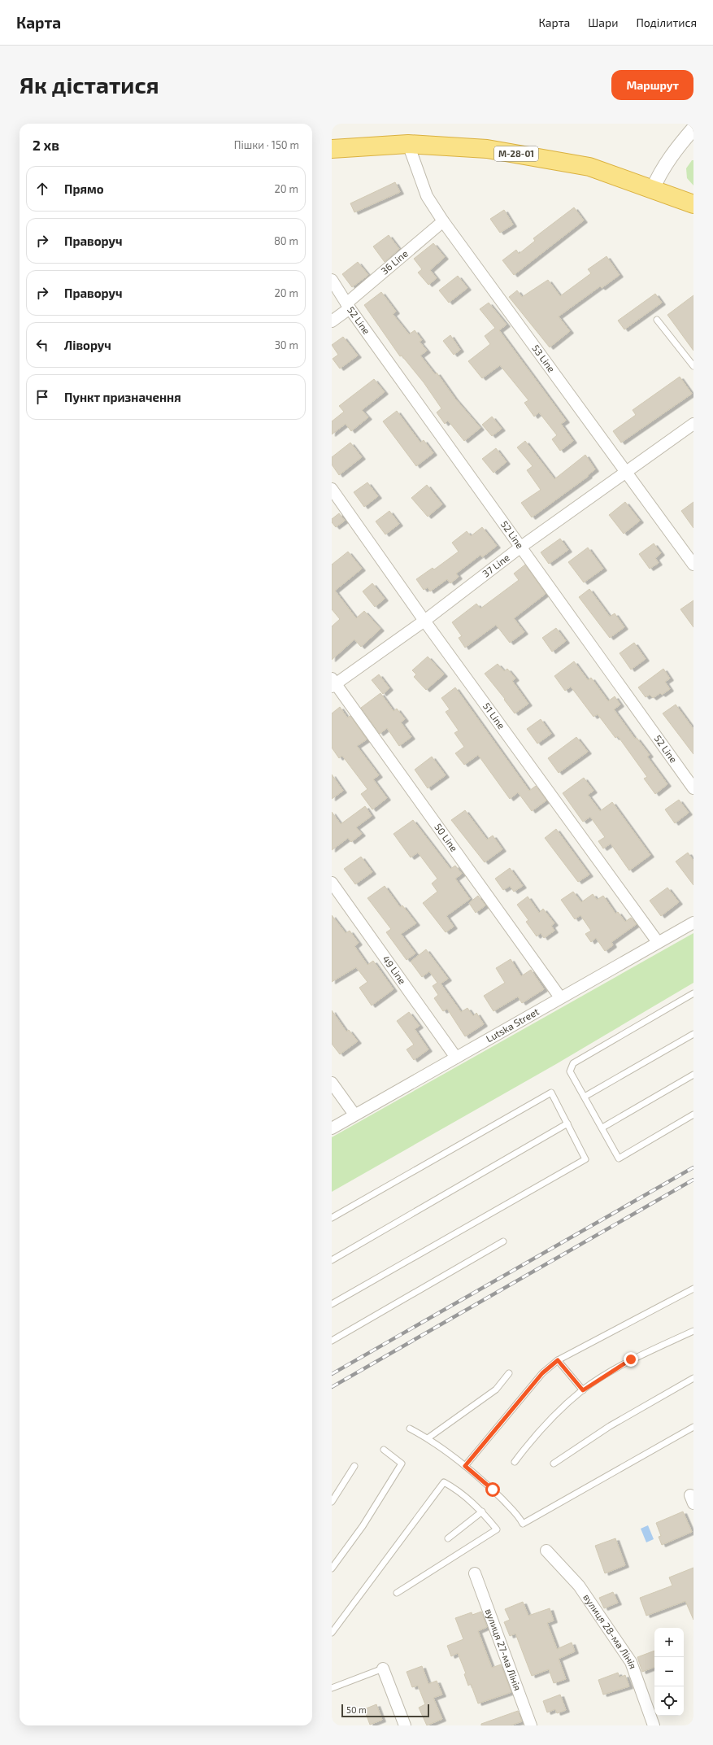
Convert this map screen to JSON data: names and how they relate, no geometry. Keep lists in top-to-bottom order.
{
  "streets": {
    "highway": ["М-28-01"],
    "street": [
      "36 Line",
      "52 Line",
      "53 Line",
      "37 Line",
      "51 Line",
      "50 Line",
      "49 Line",
      "Lutska Street",
      "вулиця 28-ма Лінія",
      "вулиця 27-ма Лінія"
    ]
  },
  "crossings": [
    ["М-28-01", "53 Line"],
    ["36 Line", "52 Line"],
    ["36 Line", "53 Line"],
    ["52 Line", "37 Line"],
    ["53 Line", "37 Line"],
    ["37 Line", "51 Line"],
    ["37 Line", "50 Line"],
    ["51 Line", "Lutska Street"],
    ["50 Line", "Lutska Street"],
    ["49 Line", "Lutska Street"]
  ],
  "scale_bar": "50 m",
  "page": {
    "header": "Карта",
    "nav": ["Карта", "Шари", "Поділитися"],
    "buttons": "Маршрут",
    "title": "Як дістатися",
    "heading": ["2 хв", "Пішки · 150 m"],
    "list": [
      ["Прямо", "20 m"],
      ["Праворуч", "80 m"],
      ["Праворуч", "20 m"],
      ["Ліворуч", "30 m"],
      "Пункт призначення"
    ],
    "map_buttons": ["+", "−"],
    "scale": "50 m"
  }
}
